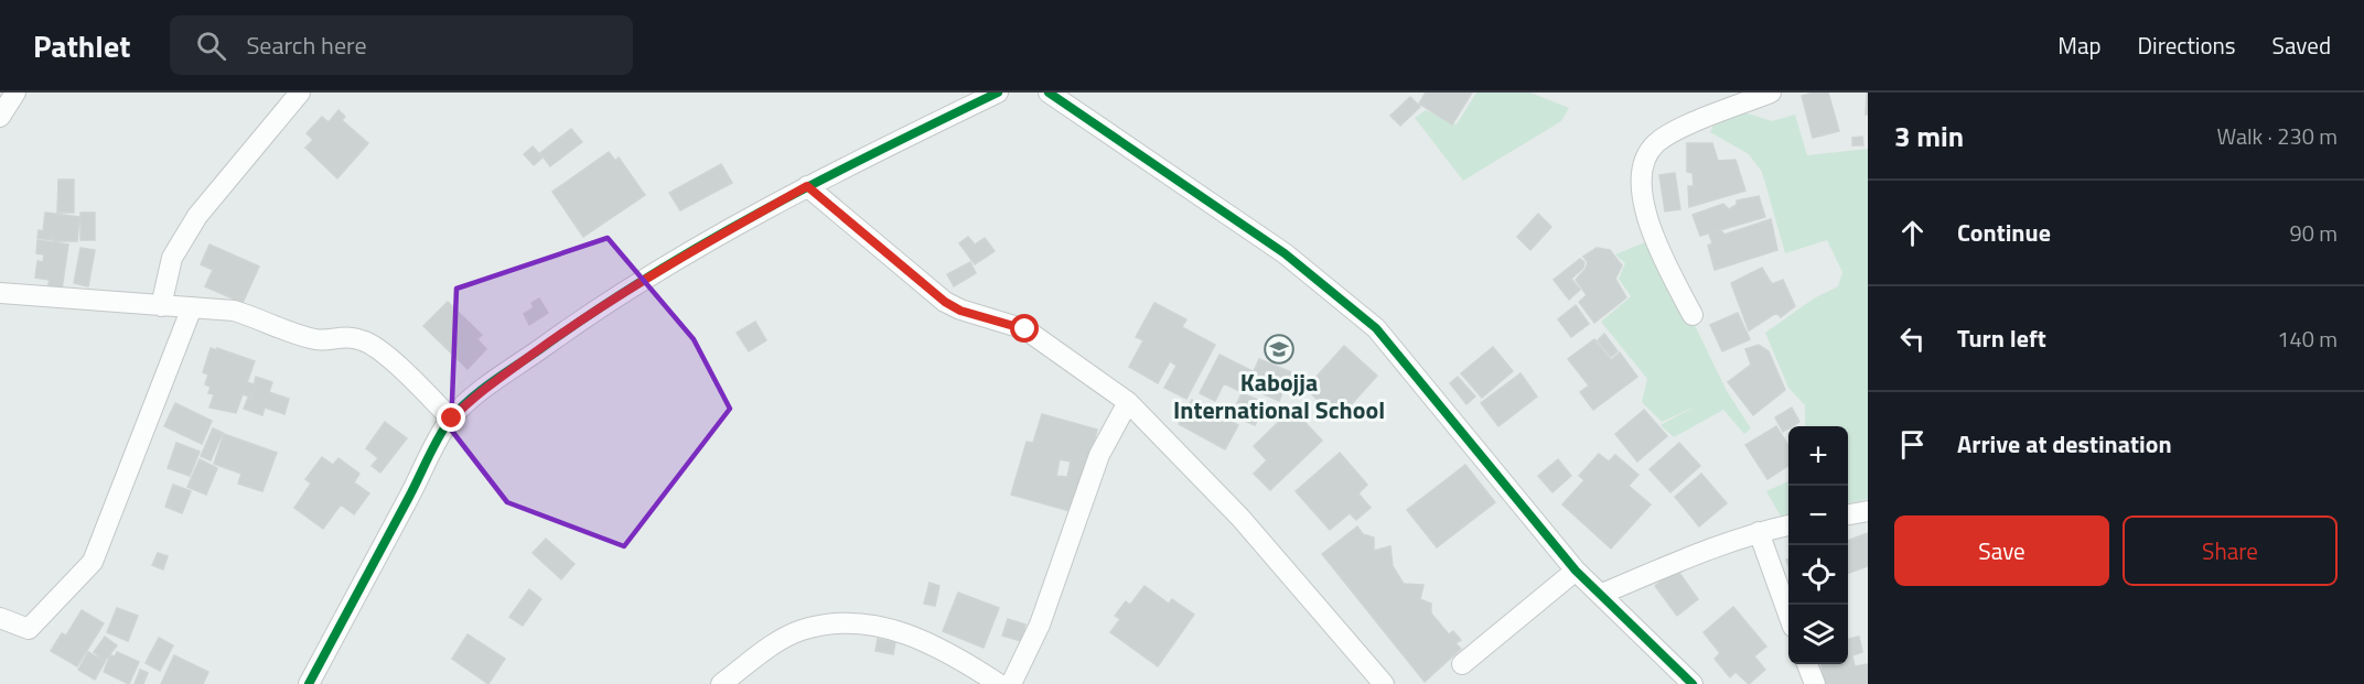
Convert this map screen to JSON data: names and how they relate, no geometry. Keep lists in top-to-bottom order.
{
  "places": {
    "school or university": ["Kabojja International School"]
  },
  "page": {
    "header": "Pathlet",
    "search": "Search here",
    "nav": ["Map", "Directions", "Saved"],
    "heading": ["3 min", "Walk · 230 m"],
    "list": [
      ["Continue", "90 m"],
      ["Turn left", "140 m"],
      "Arrive at destination"
    ],
    "map_buttons": ["+", "−"],
    "buttons": ["Save", "Share"]
  }
}
